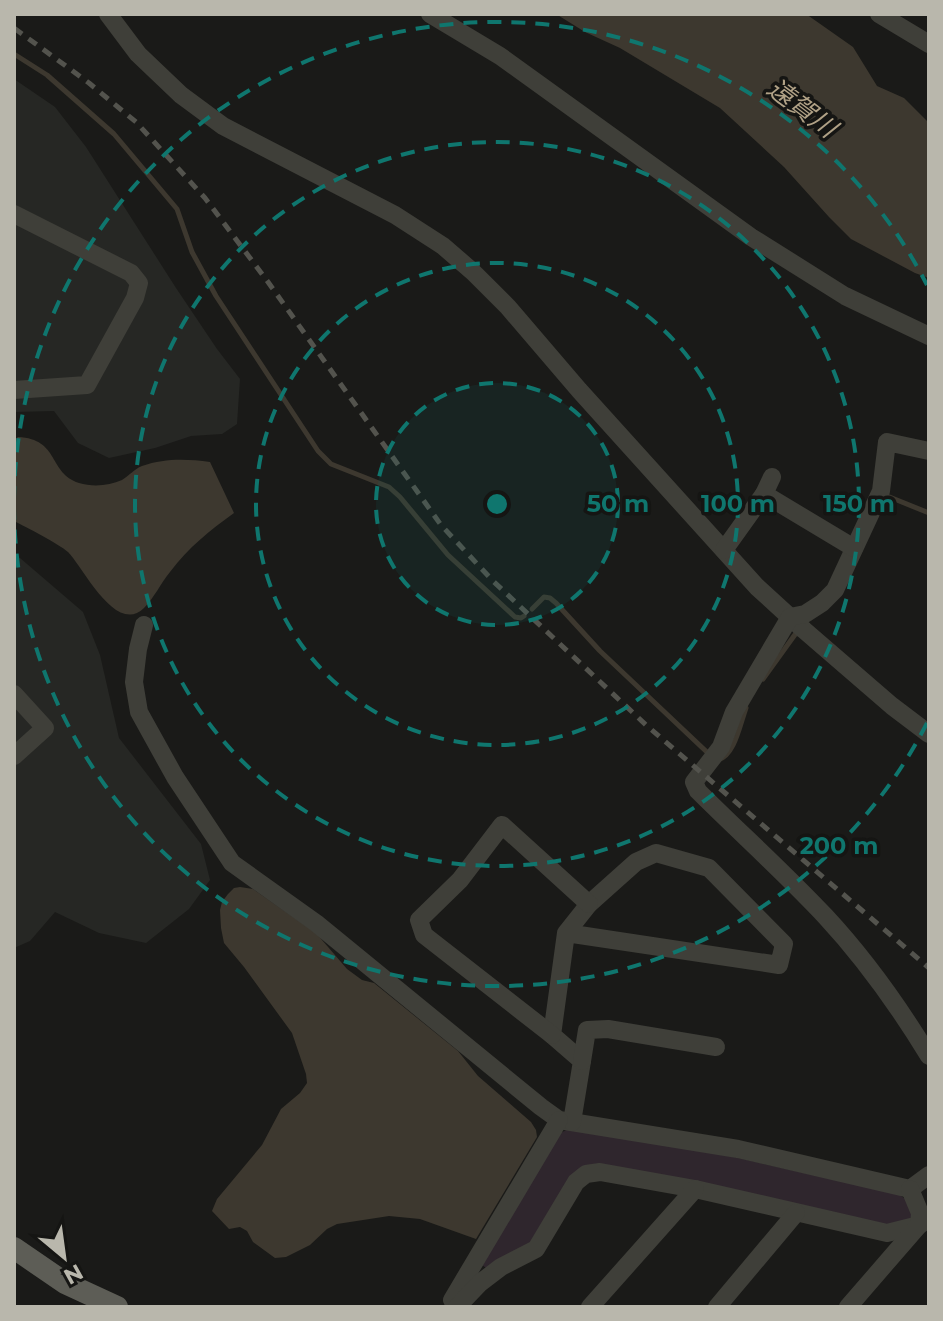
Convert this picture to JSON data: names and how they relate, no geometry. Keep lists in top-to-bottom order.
{
  "water": ["遠賀川"],
  "north": "bottom right",
  "rings": [
    "50 m",
    "100 m",
    "150 m",
    "200 m"
  ]
}
